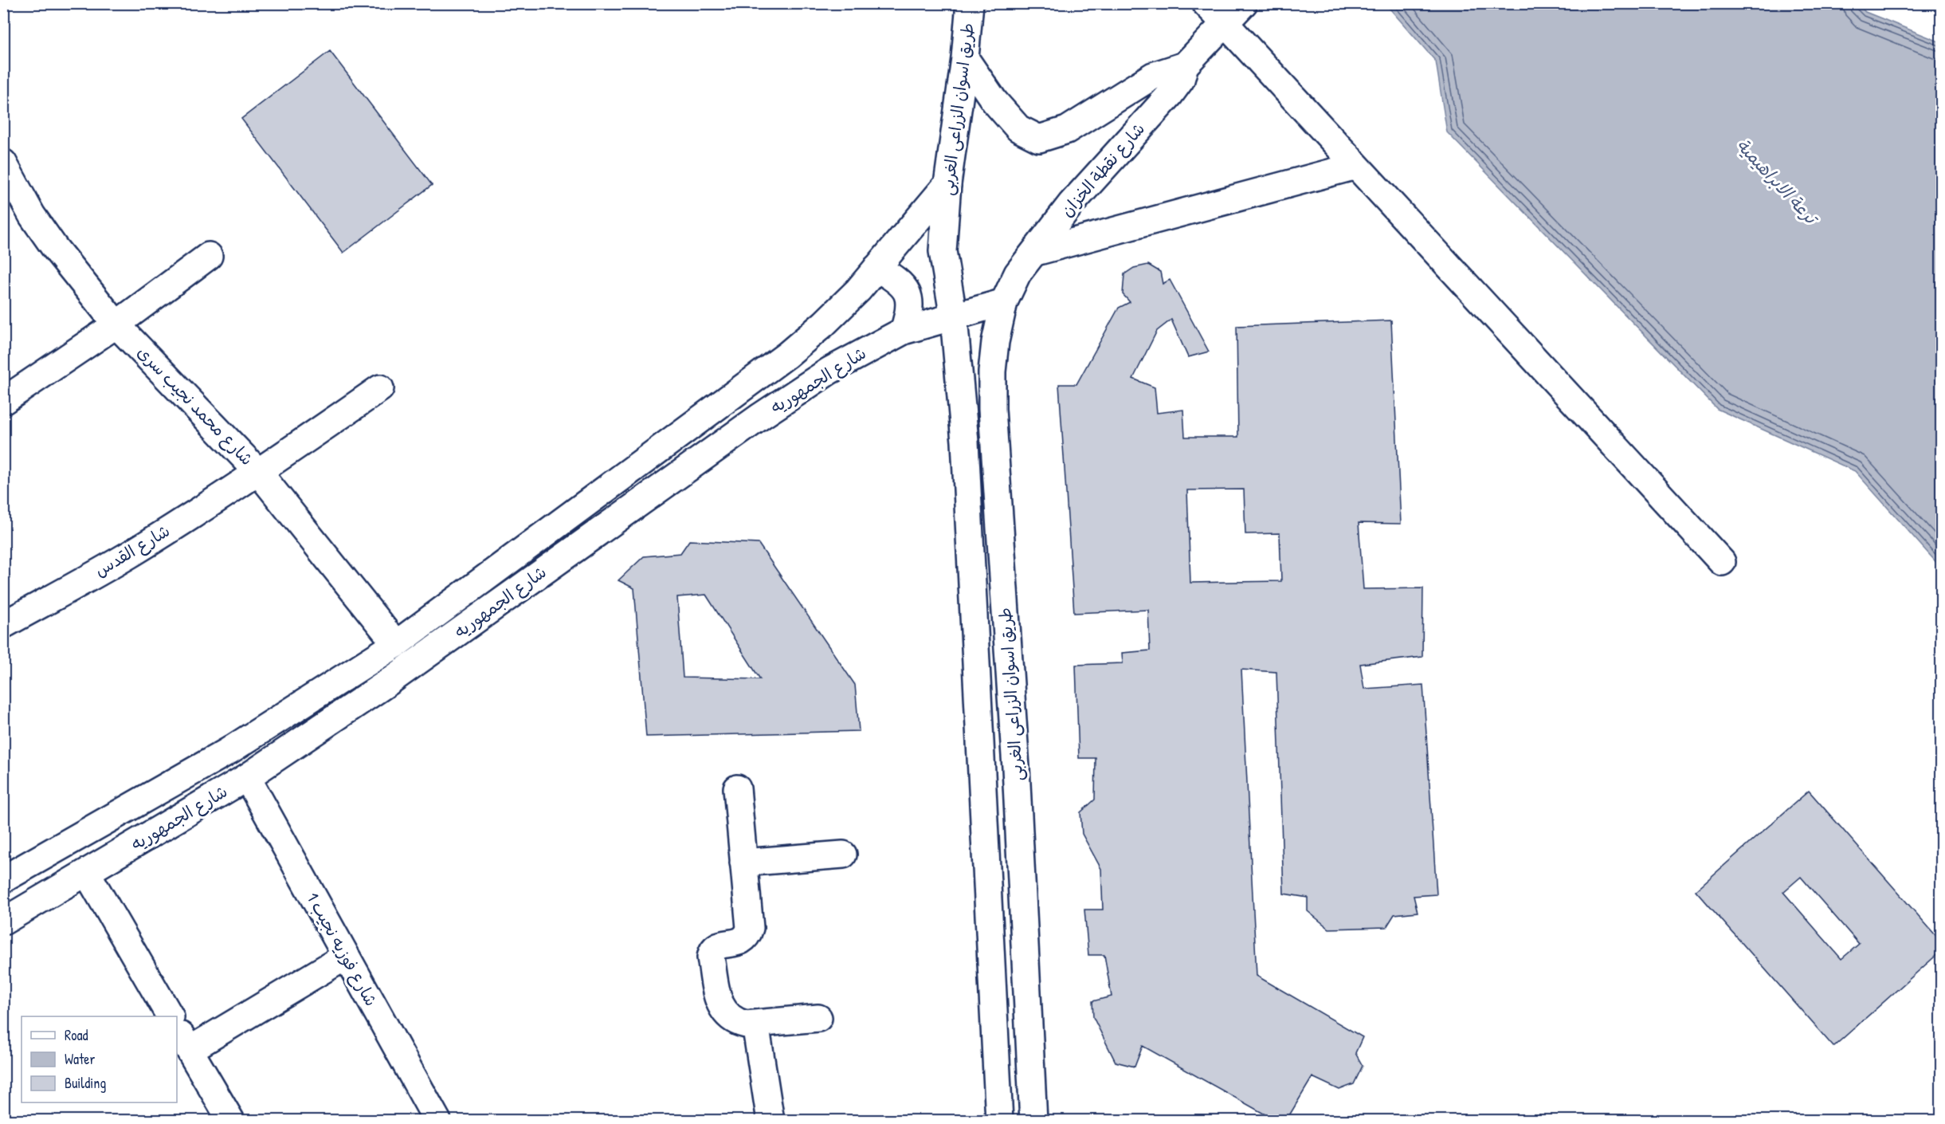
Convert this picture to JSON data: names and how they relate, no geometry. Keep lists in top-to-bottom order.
{
  "streets": {
    "street": [
      "طريق اسوان الزراعى الغربى",
      "شارع نقطة الخزان",
      "شارع الجمهوريه",
      "شارع محمد نجيب سرى",
      "شارع القدس",
      "شارع فوزيه نجيب 1"
    ]
  },
  "crossings": [
    ["طريق اسوان الزراعى الغربى", "شارع نقطة الخزان"],
    ["طريق اسوان الزراعى الغربى", "شارع الجمهوريه"],
    ["شارع الجمهوريه", "شارع محمد نجيب سرى"],
    ["شارع الجمهوريه", "شارع فوزيه نجيب 1"],
    ["شارع محمد نجيب سرى", "شارع القدس"]
  ],
  "water": ["ترعة الابراهيمية"],
  "legend": ["Road", "Water", "Building"]
}
